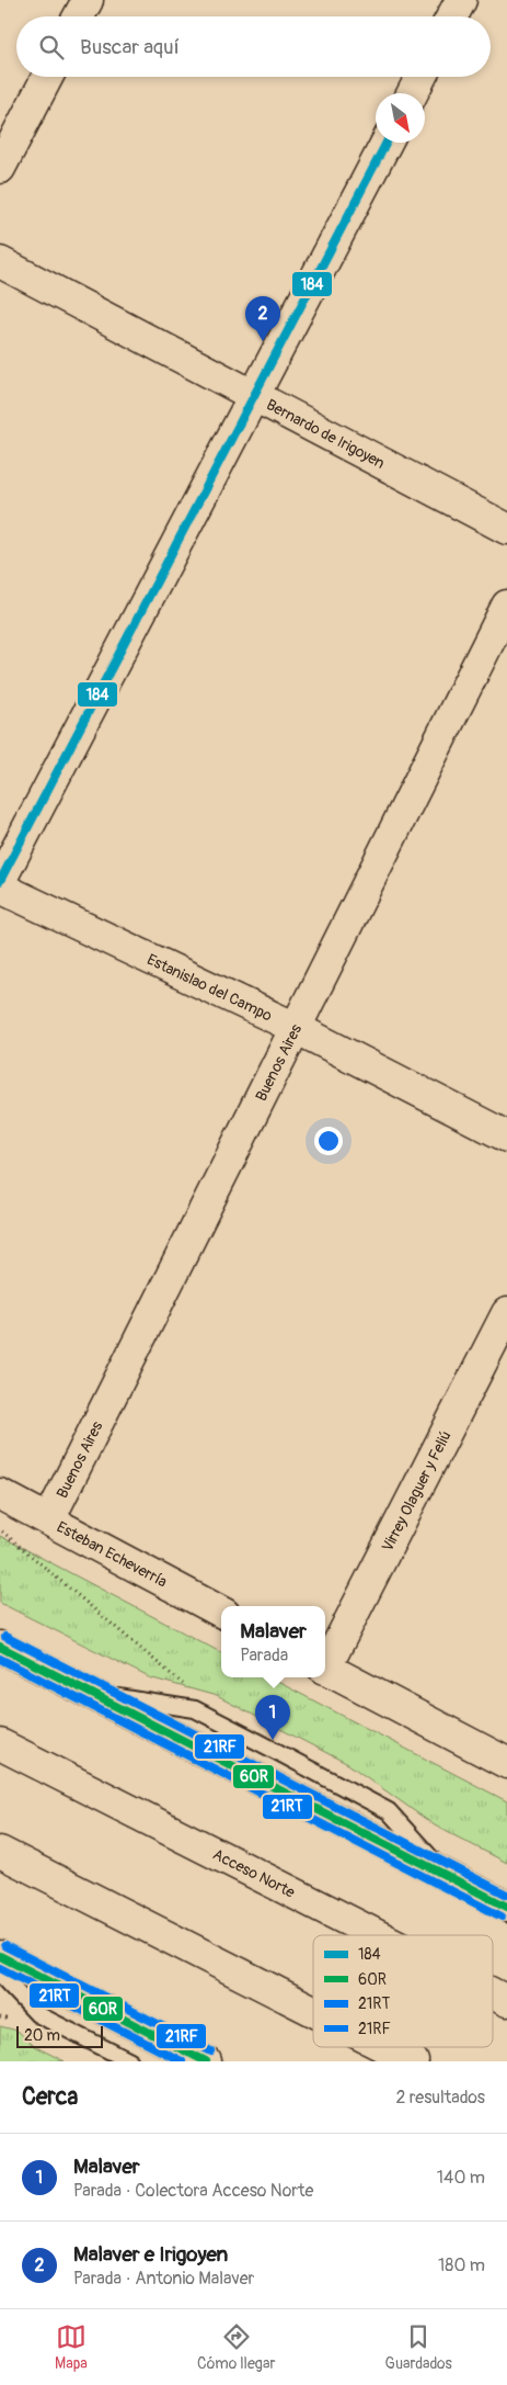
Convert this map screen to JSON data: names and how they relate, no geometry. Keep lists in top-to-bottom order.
{
  "streets": {
    "main road": [
      "Bernardo de Irigoyen",
      "Estanislao del Campo",
      "Buenos Aires",
      "Virrey Olaguer y Feliú",
      "Esteban Echeverría",
      "Acceso Norte"
    ]
  },
  "crossings": [
    ["Estanislao del Campo", "Buenos Aires"],
    ["Buenos Aires", "Esteban Echeverría"]
  ],
  "lines": [
    "transit line 184",
    "transit line 21RF",
    "transit line 60R",
    "transit line 21RT"
  ],
  "legend": [
    "184",
    "60R",
    "21RT",
    "21RF"
  ],
  "scale_bar": "20 m",
  "north": "bottom right",
  "page": {
    "search": "Buscar aquí",
    "pins": ["2", "1"],
    "popup": ["Malaver", "Parada"],
    "scale": "20 m",
    "heading": ["Cerca", "2 resultados"],
    "list": [
      {
        "mark": "1",
        "name": "Malaver",
        "note": "Parada · Colectora Acceso Norte",
        "value": "140 m"
      },
      {
        "mark": "2",
        "name": "Malaver e Irigoyen",
        "note": "Parada · Antonio Malaver",
        "value": "180 m"
      }
    ],
    "nav": ["Mapa", "Cómo llegar", "Guardados"]
  }
}
